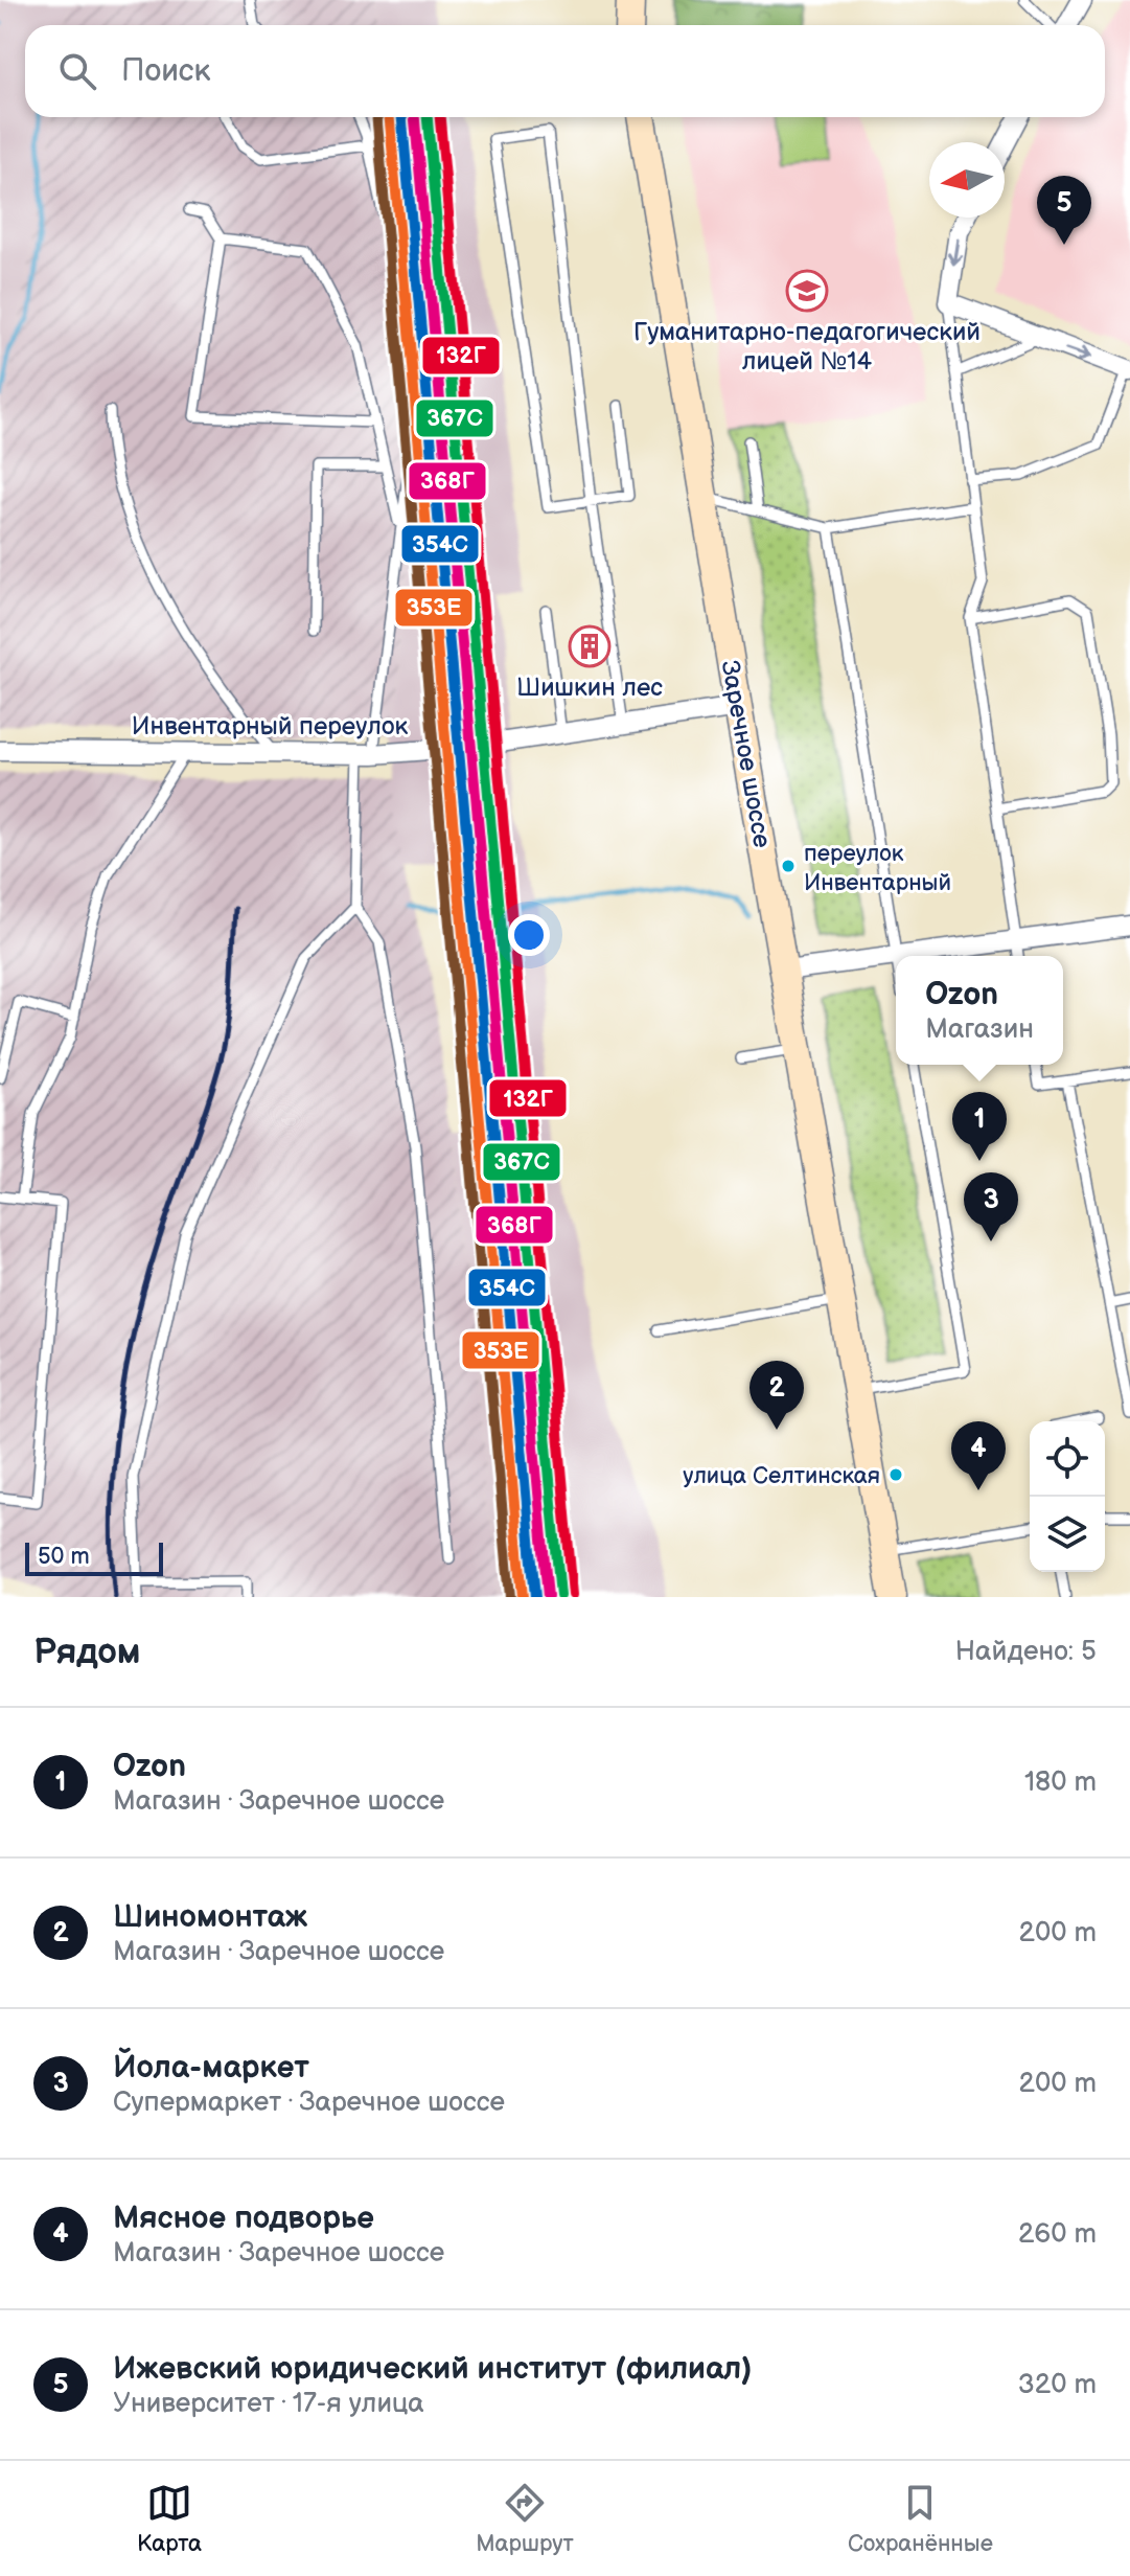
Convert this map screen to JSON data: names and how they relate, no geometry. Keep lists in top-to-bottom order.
{
  "streets": {
    "main road": ["Заречное шоссе"],
    "street": ["Инвентарный переулок"]
  },
  "crossings": [
    ["Инвентарный переулок", "Заречное шоссе"]
  ],
  "places": {
    "school or university": ["Гуманитарно-педагогический лицей №14"],
    "building": ["Шишкин лес"],
    "other": ["переулок Инвентарный", "улица Селтинская"]
  },
  "lines": [
    "transit line 368Г",
    "transit line 354С",
    "transit line 367С",
    "transit line 353Е",
    "transit line 132Г"
  ],
  "scale_bar": "50 m",
  "north": "left",
  "page": {
    "search": "Поиск",
    "pins": [
      "5",
      "1",
      "3",
      "2",
      "4"
    ],
    "popup": ["Ozon", "Магазин"],
    "scale": "50 m",
    "heading": ["Рядом", "Найдено: 5"],
    "list": [
      {
        "mark": "1",
        "name": "Ozon",
        "note": "Магазин · Заречное шоссе",
        "value": "180 m"
      },
      {
        "mark": "2",
        "name": "Шиномонтаж",
        "note": "Магазин · Заречное шоссе",
        "value": "200 m"
      },
      {
        "mark": "3",
        "name": "Йола-маркет",
        "note": "Супермаркет · Заречное шоссе",
        "value": "200 m"
      },
      {
        "mark": "4",
        "name": "Мясное подворье",
        "note": "Магазин · Заречное шоссе",
        "value": "260 m"
      },
      {
        "mark": "5",
        "name": "Ижевский юридический институт (филиал)",
        "note": "Университет · 17-я улица",
        "value": "320 m"
      }
    ],
    "nav": ["Карта", "Маршрут", "Сохранённые"]
  }
}
